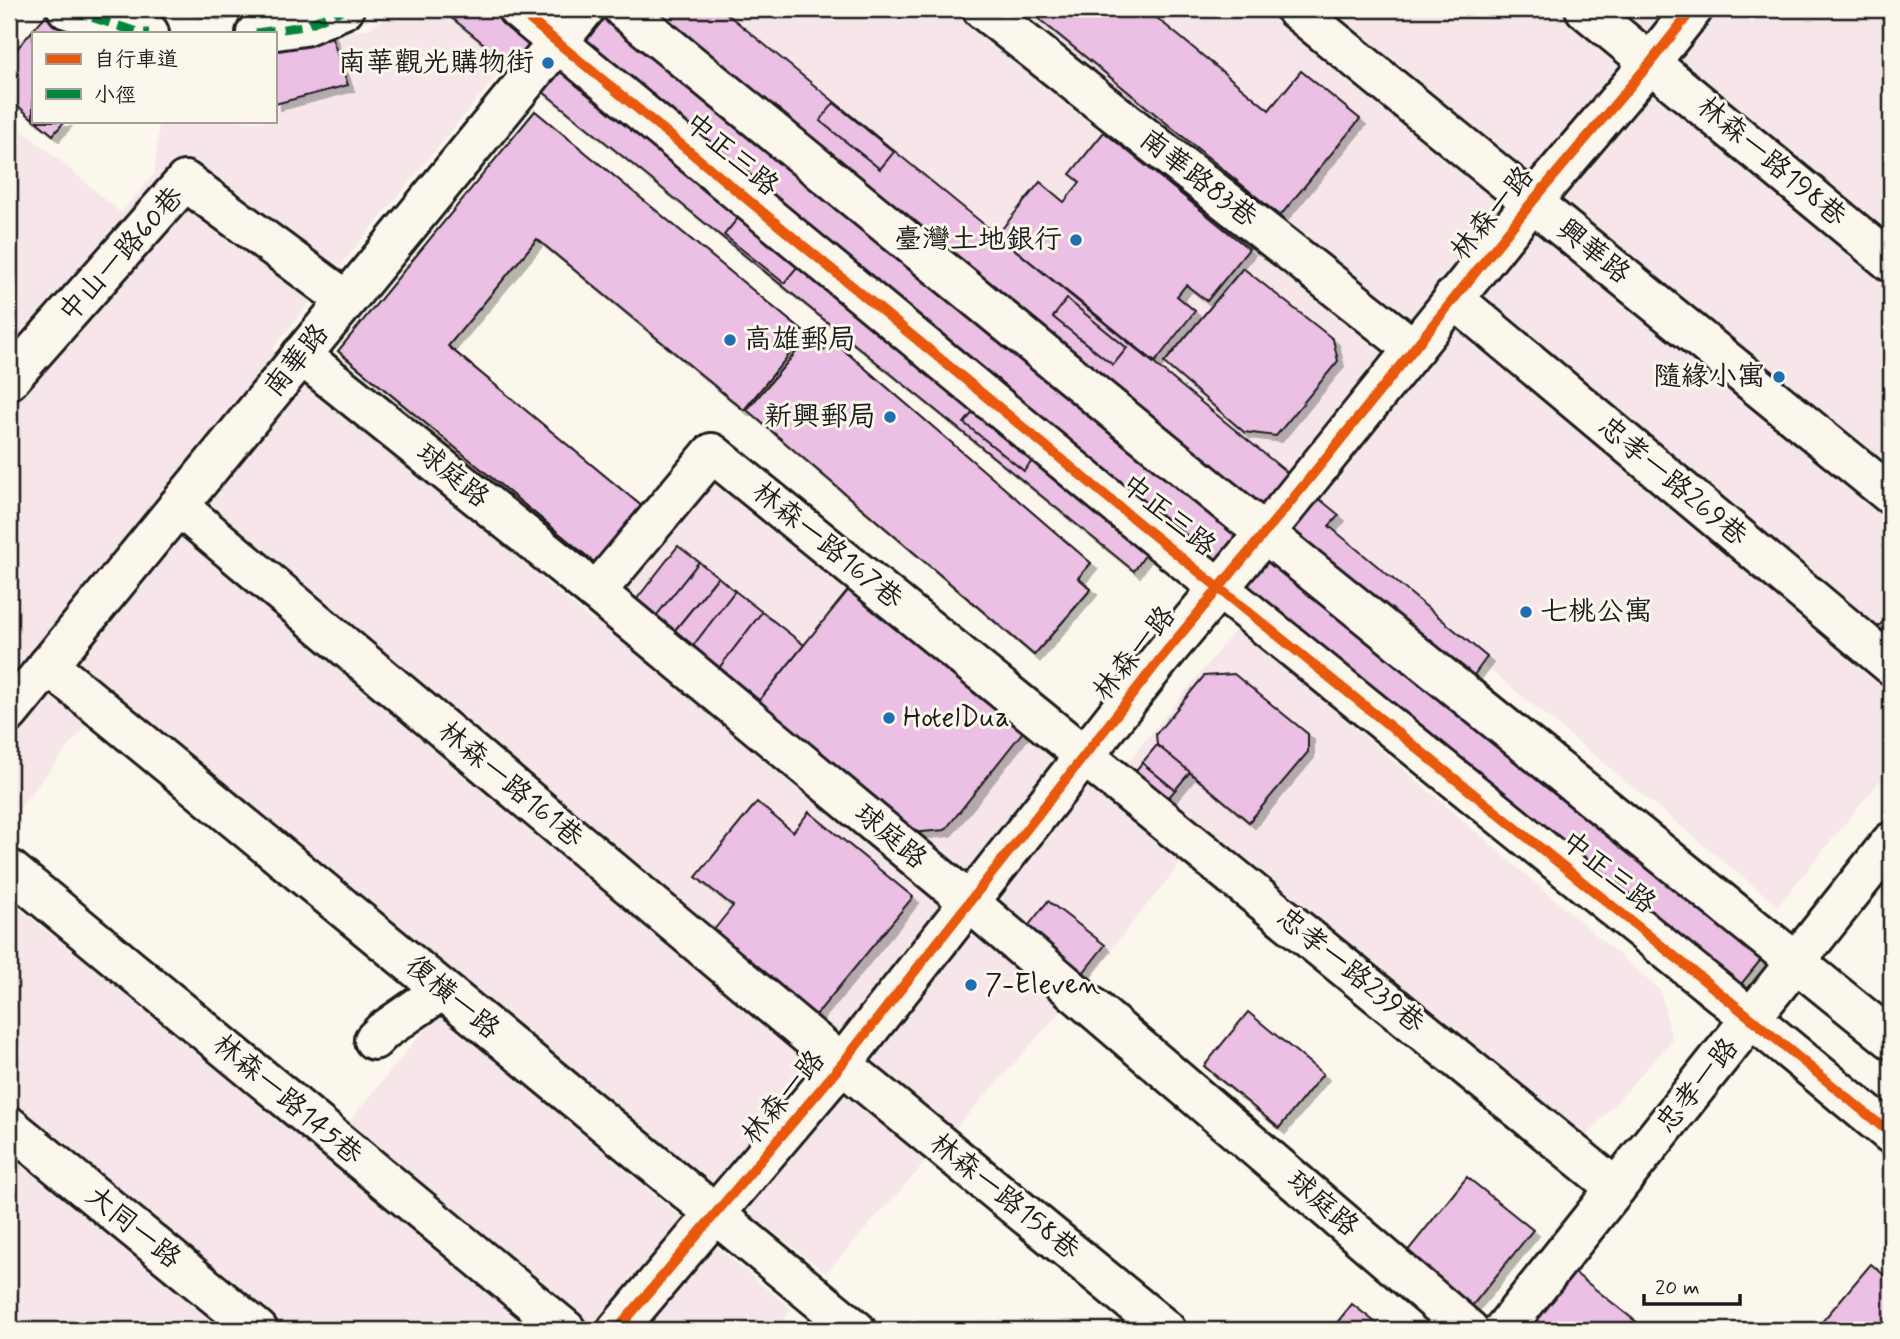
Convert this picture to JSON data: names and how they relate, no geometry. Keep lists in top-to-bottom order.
{
  "streets": {
    "street": [
      "中正三路",
      "林森一路198巷",
      "南華路83巷",
      "林森一路",
      "興華路",
      "中山一路60巷",
      "南華路",
      "球庭路",
      "忠孝一路269巷",
      "林森一路167巷",
      "林森一路161巷",
      "忠孝一路239巷",
      "復橫一路",
      "忠孝一路",
      "林森一路145巷",
      "林森一路158巷",
      "大同一路"
    ]
  },
  "crossings": [
    ["中正三路", "林森一路"],
    ["中正三路", "南華路"],
    ["中正三路", "忠孝一路"],
    ["林森一路198巷", "林森一路"],
    ["南華路83巷", "林森一路"],
    ["林森一路", "興華路"],
    ["林森一路", "球庭路"],
    ["林森一路", "忠孝一路269巷"],
    ["林森一路", "林森一路167巷"],
    ["林森一路", "林森一路161巷"],
    ["林森一路", "忠孝一路239巷"],
    ["林森一路", "復橫一路"],
    ["林森一路", "林森一路158巷"],
    ["中山一路60巷", "南華路"],
    ["南華路", "球庭路"],
    ["南華路", "林森一路161巷"],
    ["南華路", "復橫一路"],
    ["球庭路", "林森一路167巷"],
    ["林森一路167巷", "忠孝一路239巷"],
    ["林森一路161巷", "林森一路158巷"],
    ["忠孝一路239巷", "忠孝一路"]
  ],
  "places": [
    "南華觀光購物街",
    "臺灣土地銀行",
    "高雄郵局",
    "隨緣小寓",
    "新興郵局",
    "七桃公寓",
    "HotelDua",
    "7-Eleven"
  ],
  "legend": ["自行車道", "小徑"],
  "scale_bar": "20 m"
}
